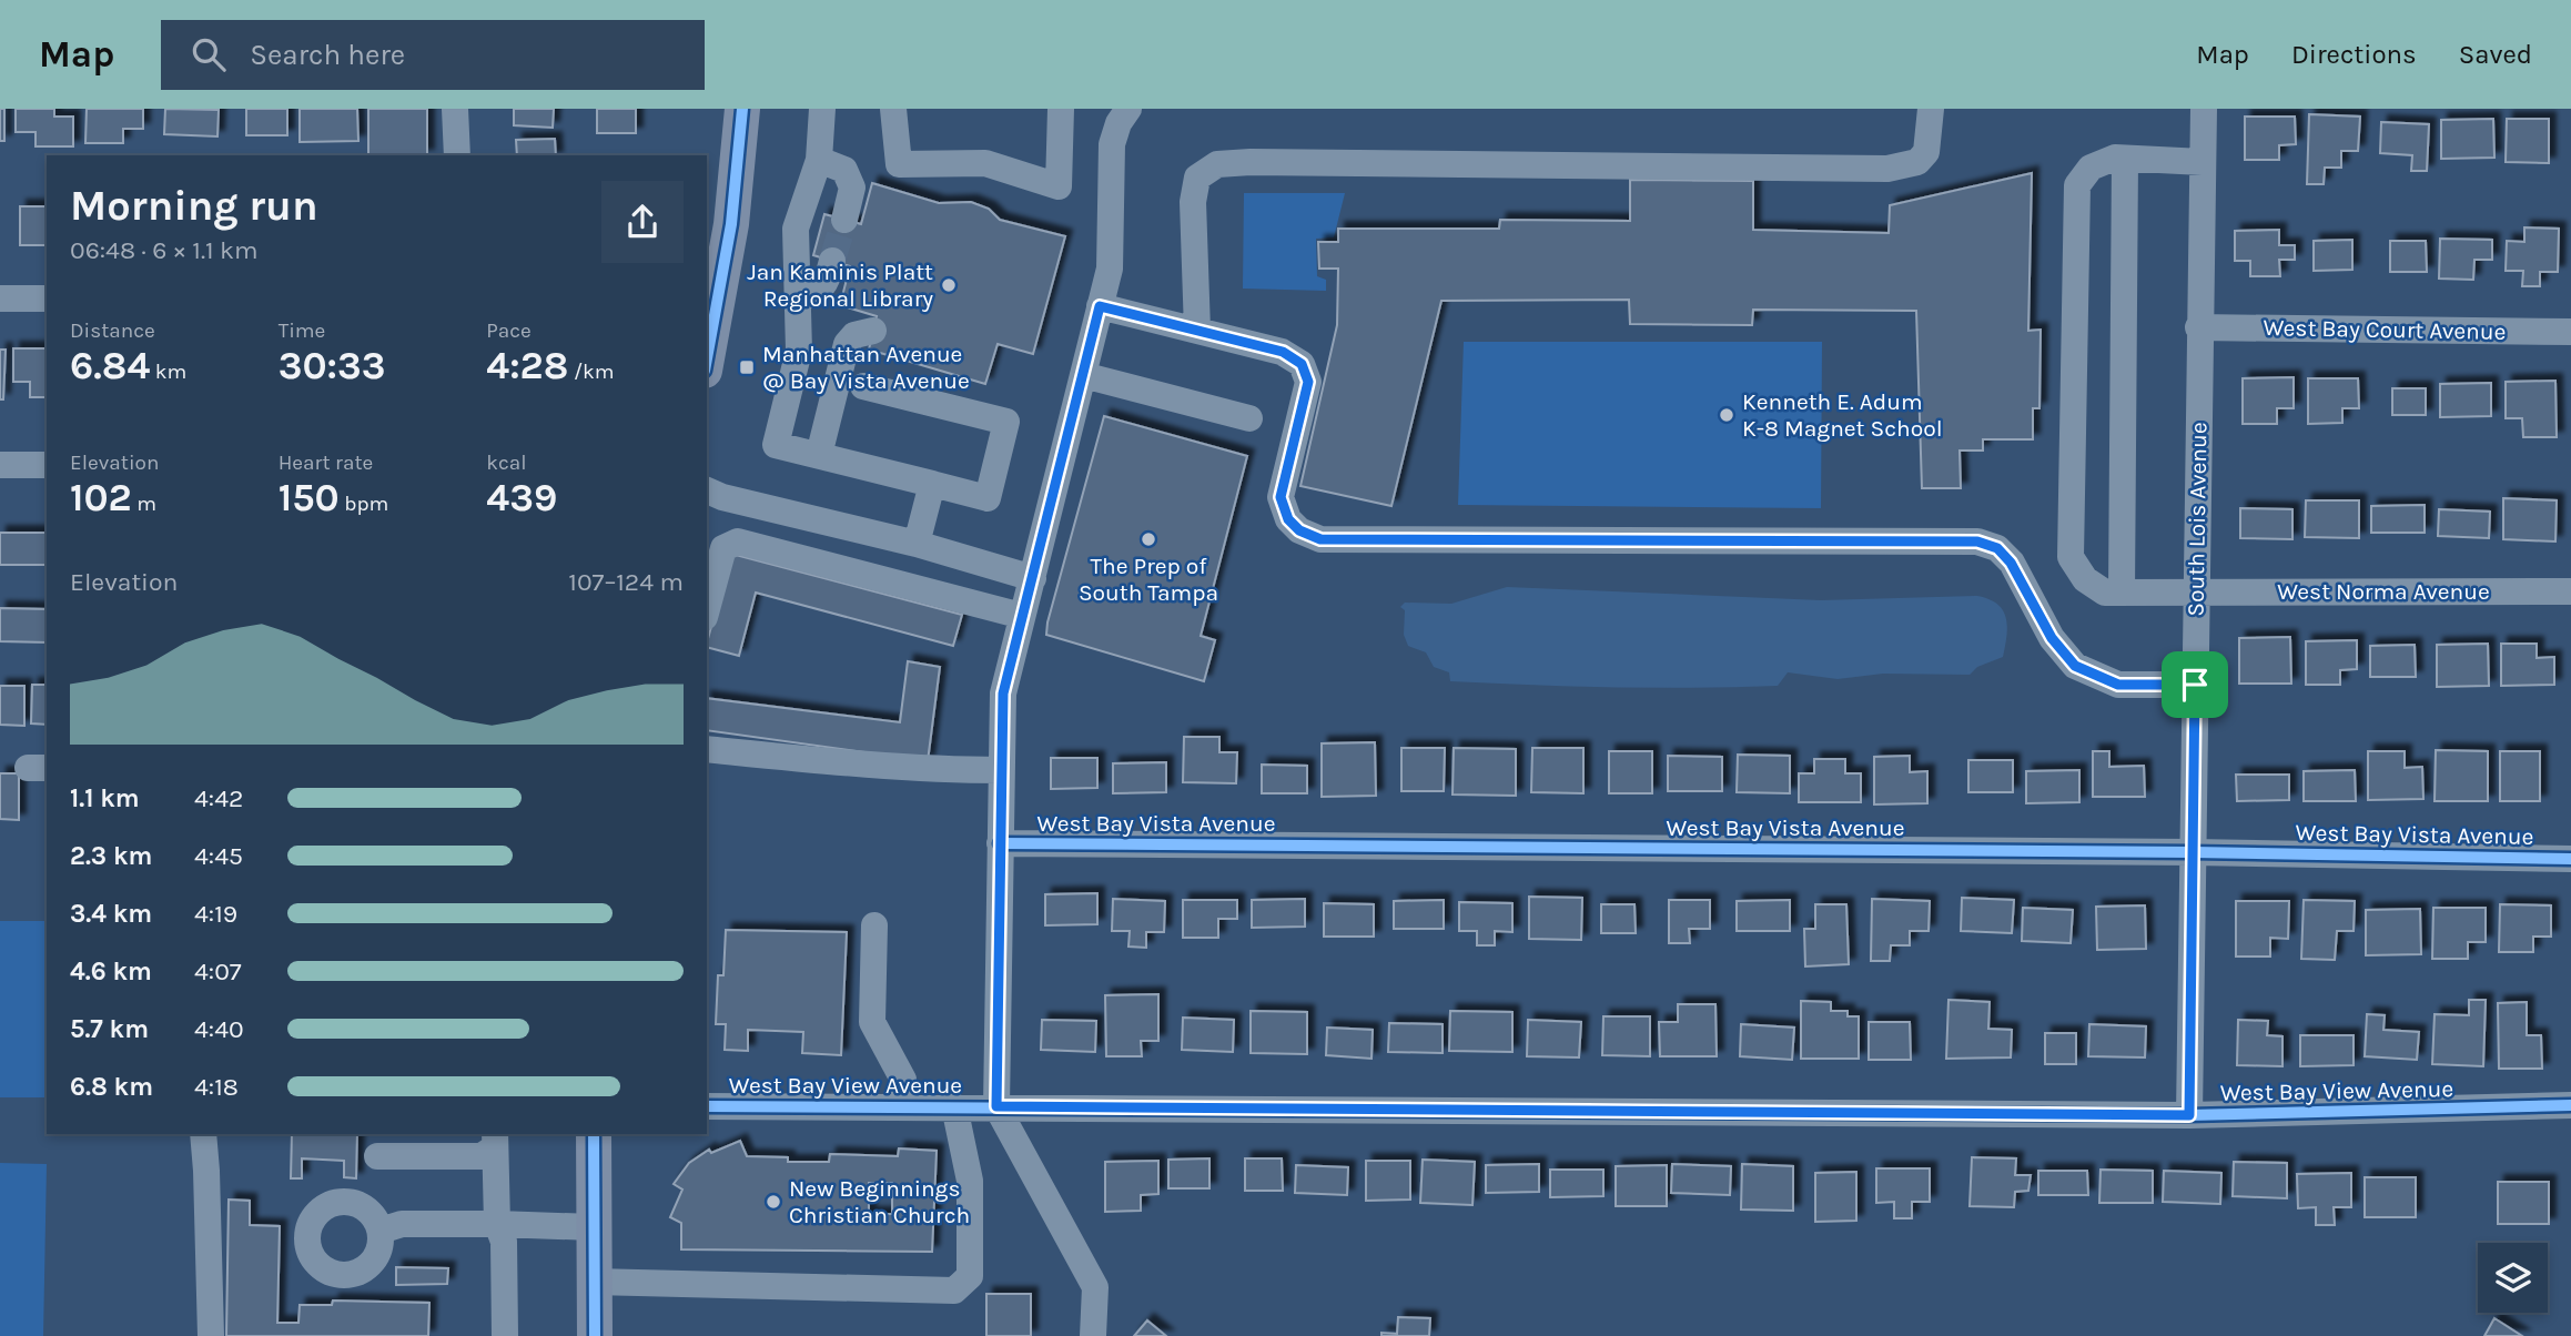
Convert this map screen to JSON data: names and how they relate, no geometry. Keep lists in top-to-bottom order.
{
  "streets": {
    "street": [
      "West Bay Court Avenue",
      "South Lois Avenue",
      "West Norma Avenue",
      "West Bay Vista Avenue",
      "West Bay View Avenue"
    ]
  },
  "crossings": [
    ["West Bay Court Avenue", "South Lois Avenue"],
    ["South Lois Avenue", "West Norma Avenue"],
    ["South Lois Avenue", "West Bay Vista Avenue"],
    ["South Lois Avenue", "West Bay View Avenue"]
  ],
  "places": {
    "other": [
      "Jan Kaminis Platt Regional Library",
      "Kenneth E. Adum K-8 Magnet School",
      "The Prep of South Tampa",
      "New Beginnings Christian Church"
    ],
    "transit": ["Manhattan Avenue @ Bay Vista Avenue"]
  },
  "page": {
    "header": "Map",
    "search": "Search here",
    "nav": ["Map", "Directions", "Saved"],
    "heading": ["Morning run", "06:48 · 6 × 1.1 km"],
    "stats": [
      ["Distance", "6.84 km"],
      ["Time", "30:33"],
      ["Pace", "4:28 /km"],
      ["Elevation", "102 m"],
      ["Heart rate", "150 bpm"],
      ["kcal", "439"]
    ],
    "chart": ["Elevation", "107–124 m"],
    "list": [
      {
        "name": "1.1 km",
        "note": "4:42"
      },
      {
        "name": "2.3 km",
        "note": "4:45"
      },
      {
        "name": "3.4 km",
        "note": "4:19"
      },
      {
        "name": "4.6 km",
        "note": "4:07"
      },
      {
        "name": "5.7 km",
        "note": "4:40"
      },
      {
        "name": "6.8 km",
        "note": "4:18"
      }
    ]
  }
}
